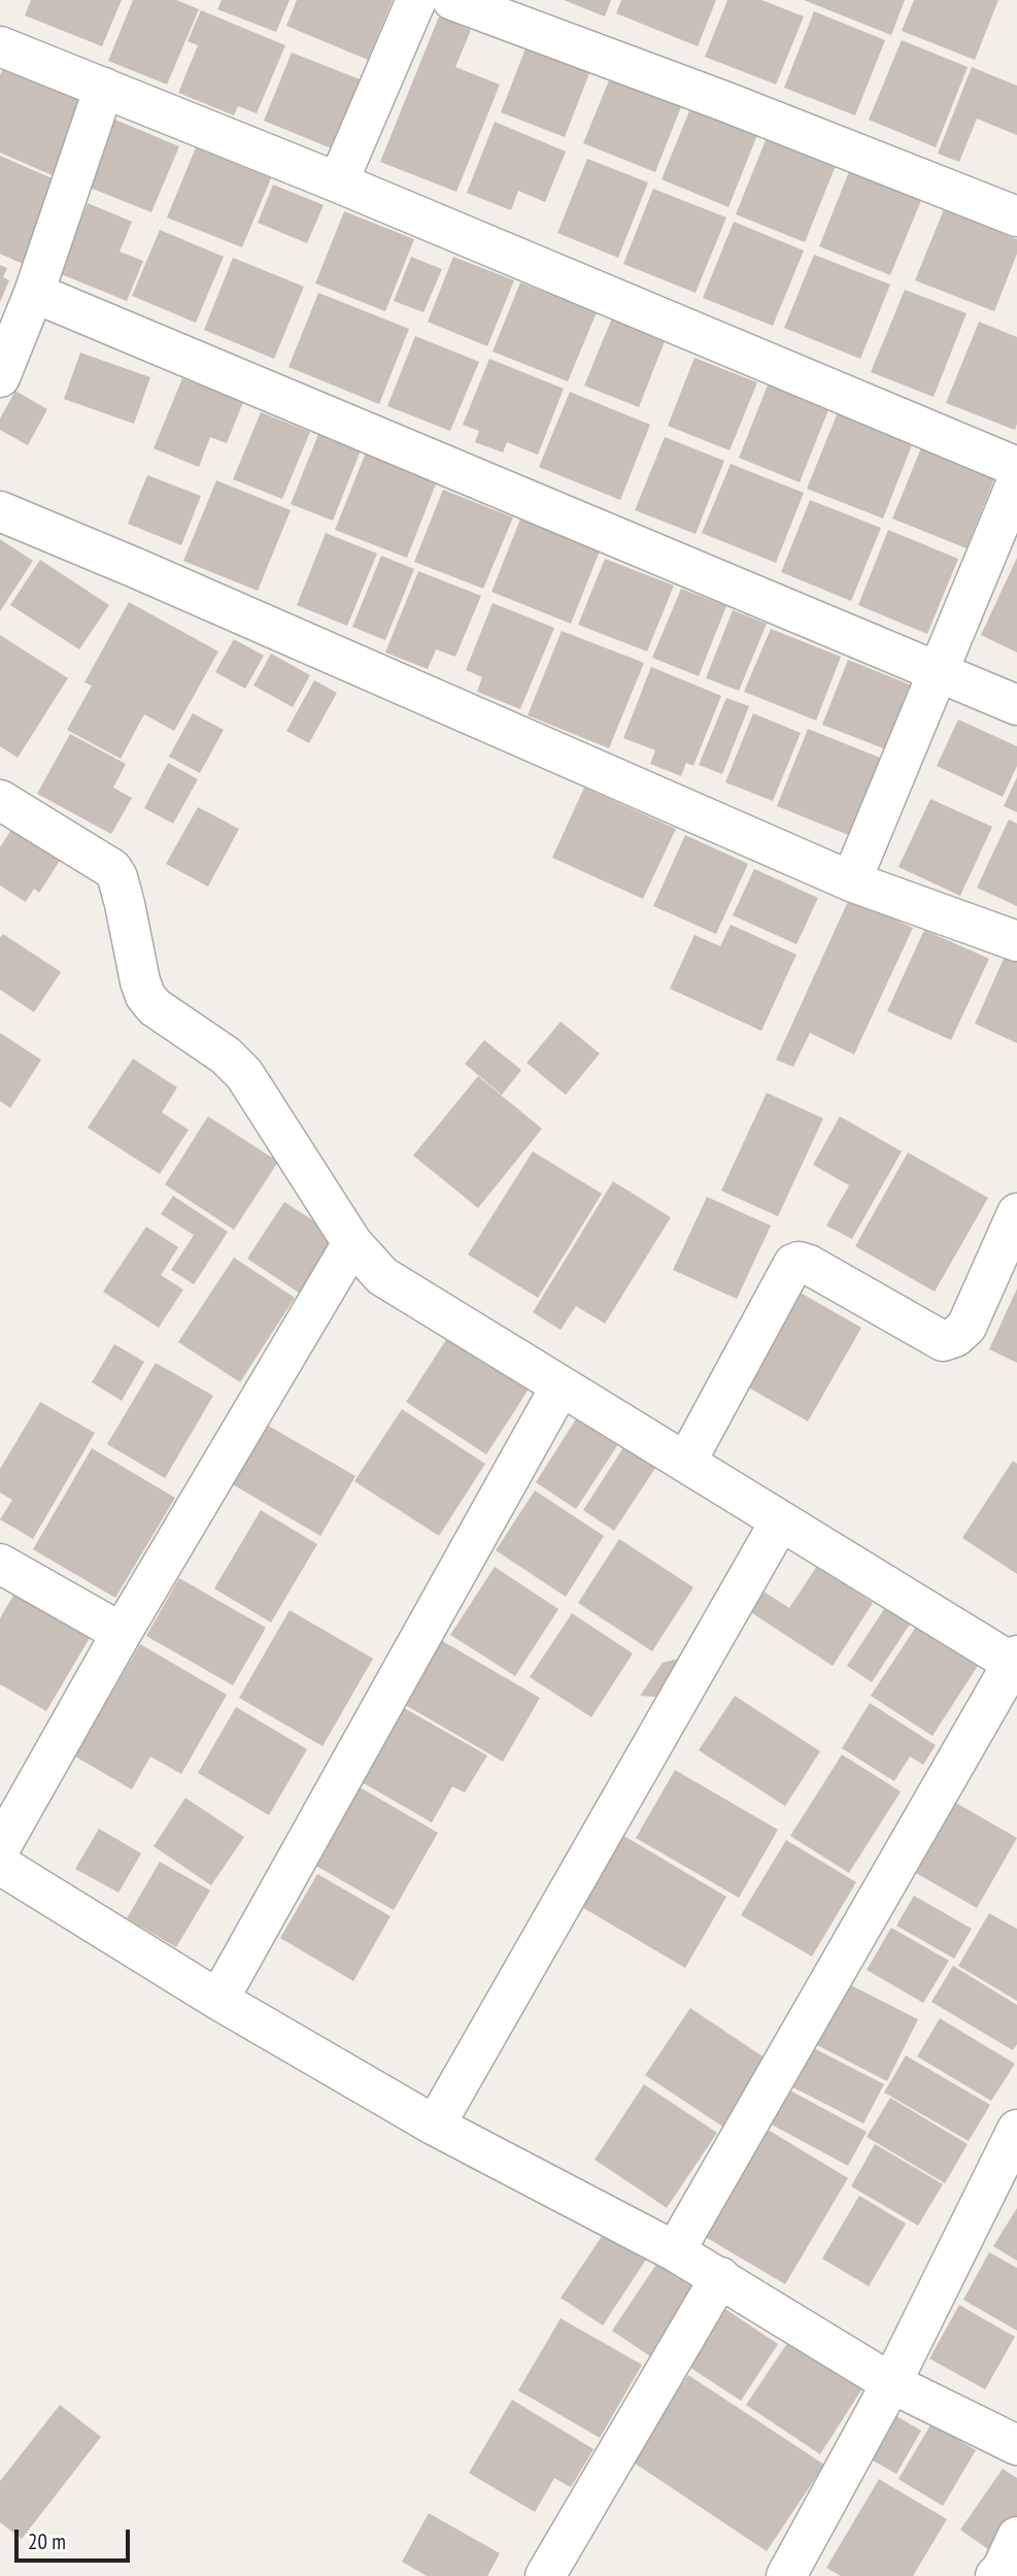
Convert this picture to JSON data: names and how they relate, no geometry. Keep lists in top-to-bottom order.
{
  "scale_bar": "20 m"
}
